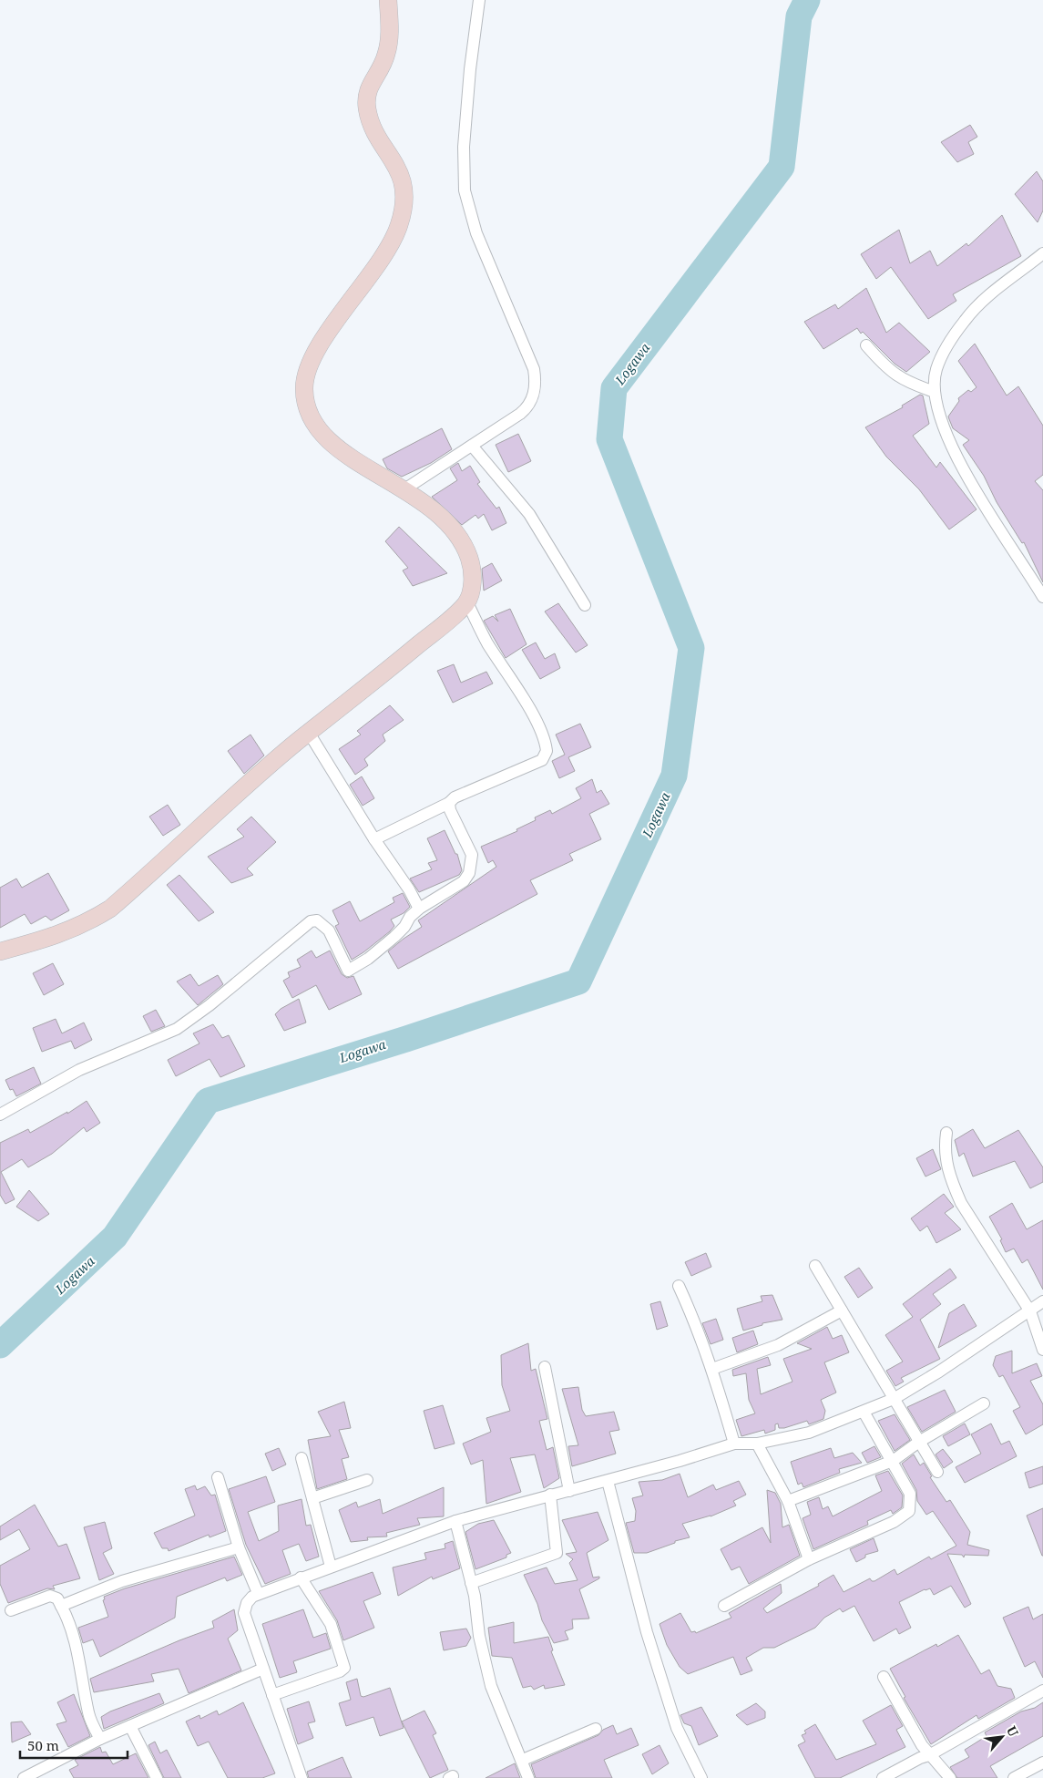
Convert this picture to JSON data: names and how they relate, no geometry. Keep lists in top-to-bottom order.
{
  "water": ["Logawa"],
  "scale_bar": "50 m",
  "north": "top right"
}
